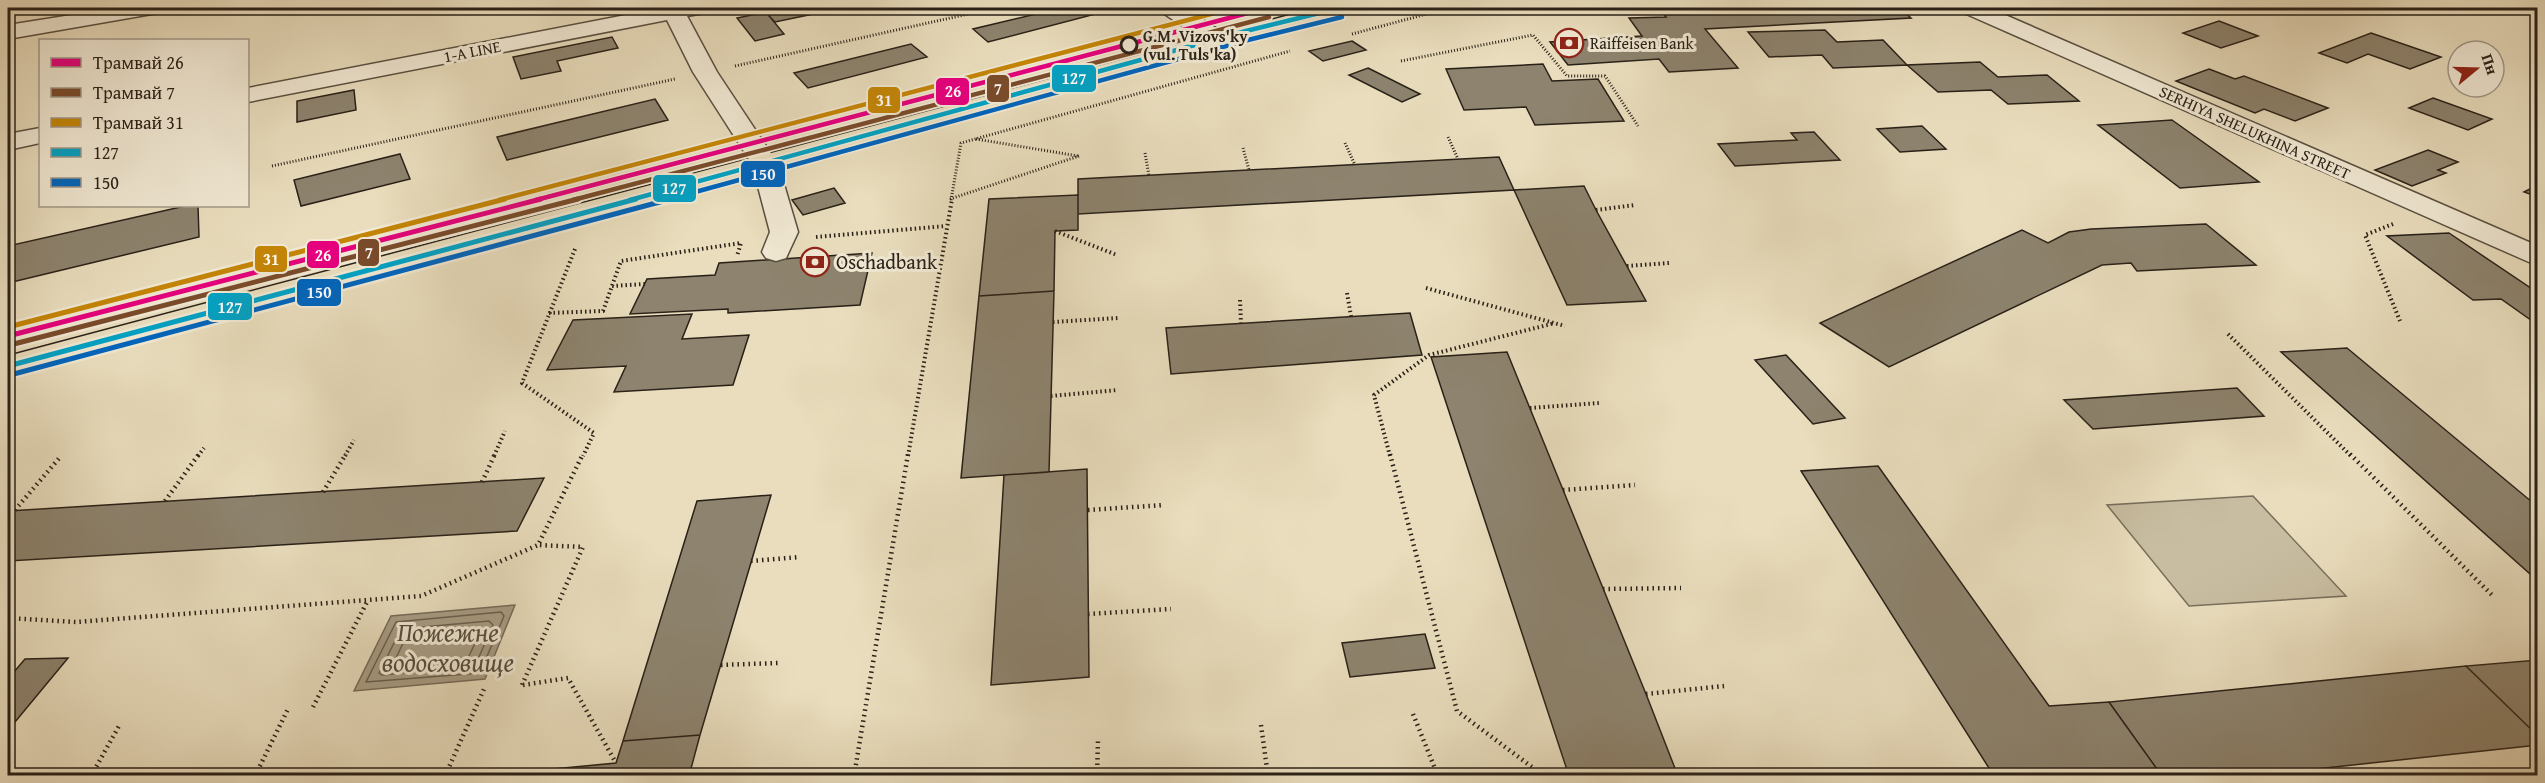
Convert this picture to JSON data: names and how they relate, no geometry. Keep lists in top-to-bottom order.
{
  "streets": {
    "street": ["1-A LINE", "SERHIYA SHELUKHINA STREET"]
  },
  "water": ["Пожежне водосховище"],
  "places": {
    "bank": ["Raiffeisen Bank", "Oschadbank"],
    "other": ["G.M. Vizovs'ky (vul. Tuls'ka)"]
  },
  "lines": [
    "tram line 26",
    "tram line 31",
    "transit line 127",
    "tram line 7",
    "transit line 150"
  ],
  "legend": [
    "Трамвай 26",
    "Трамвай 7",
    "Трамвай 31",
    "127",
    "150"
  ],
  "north": "right"
}
